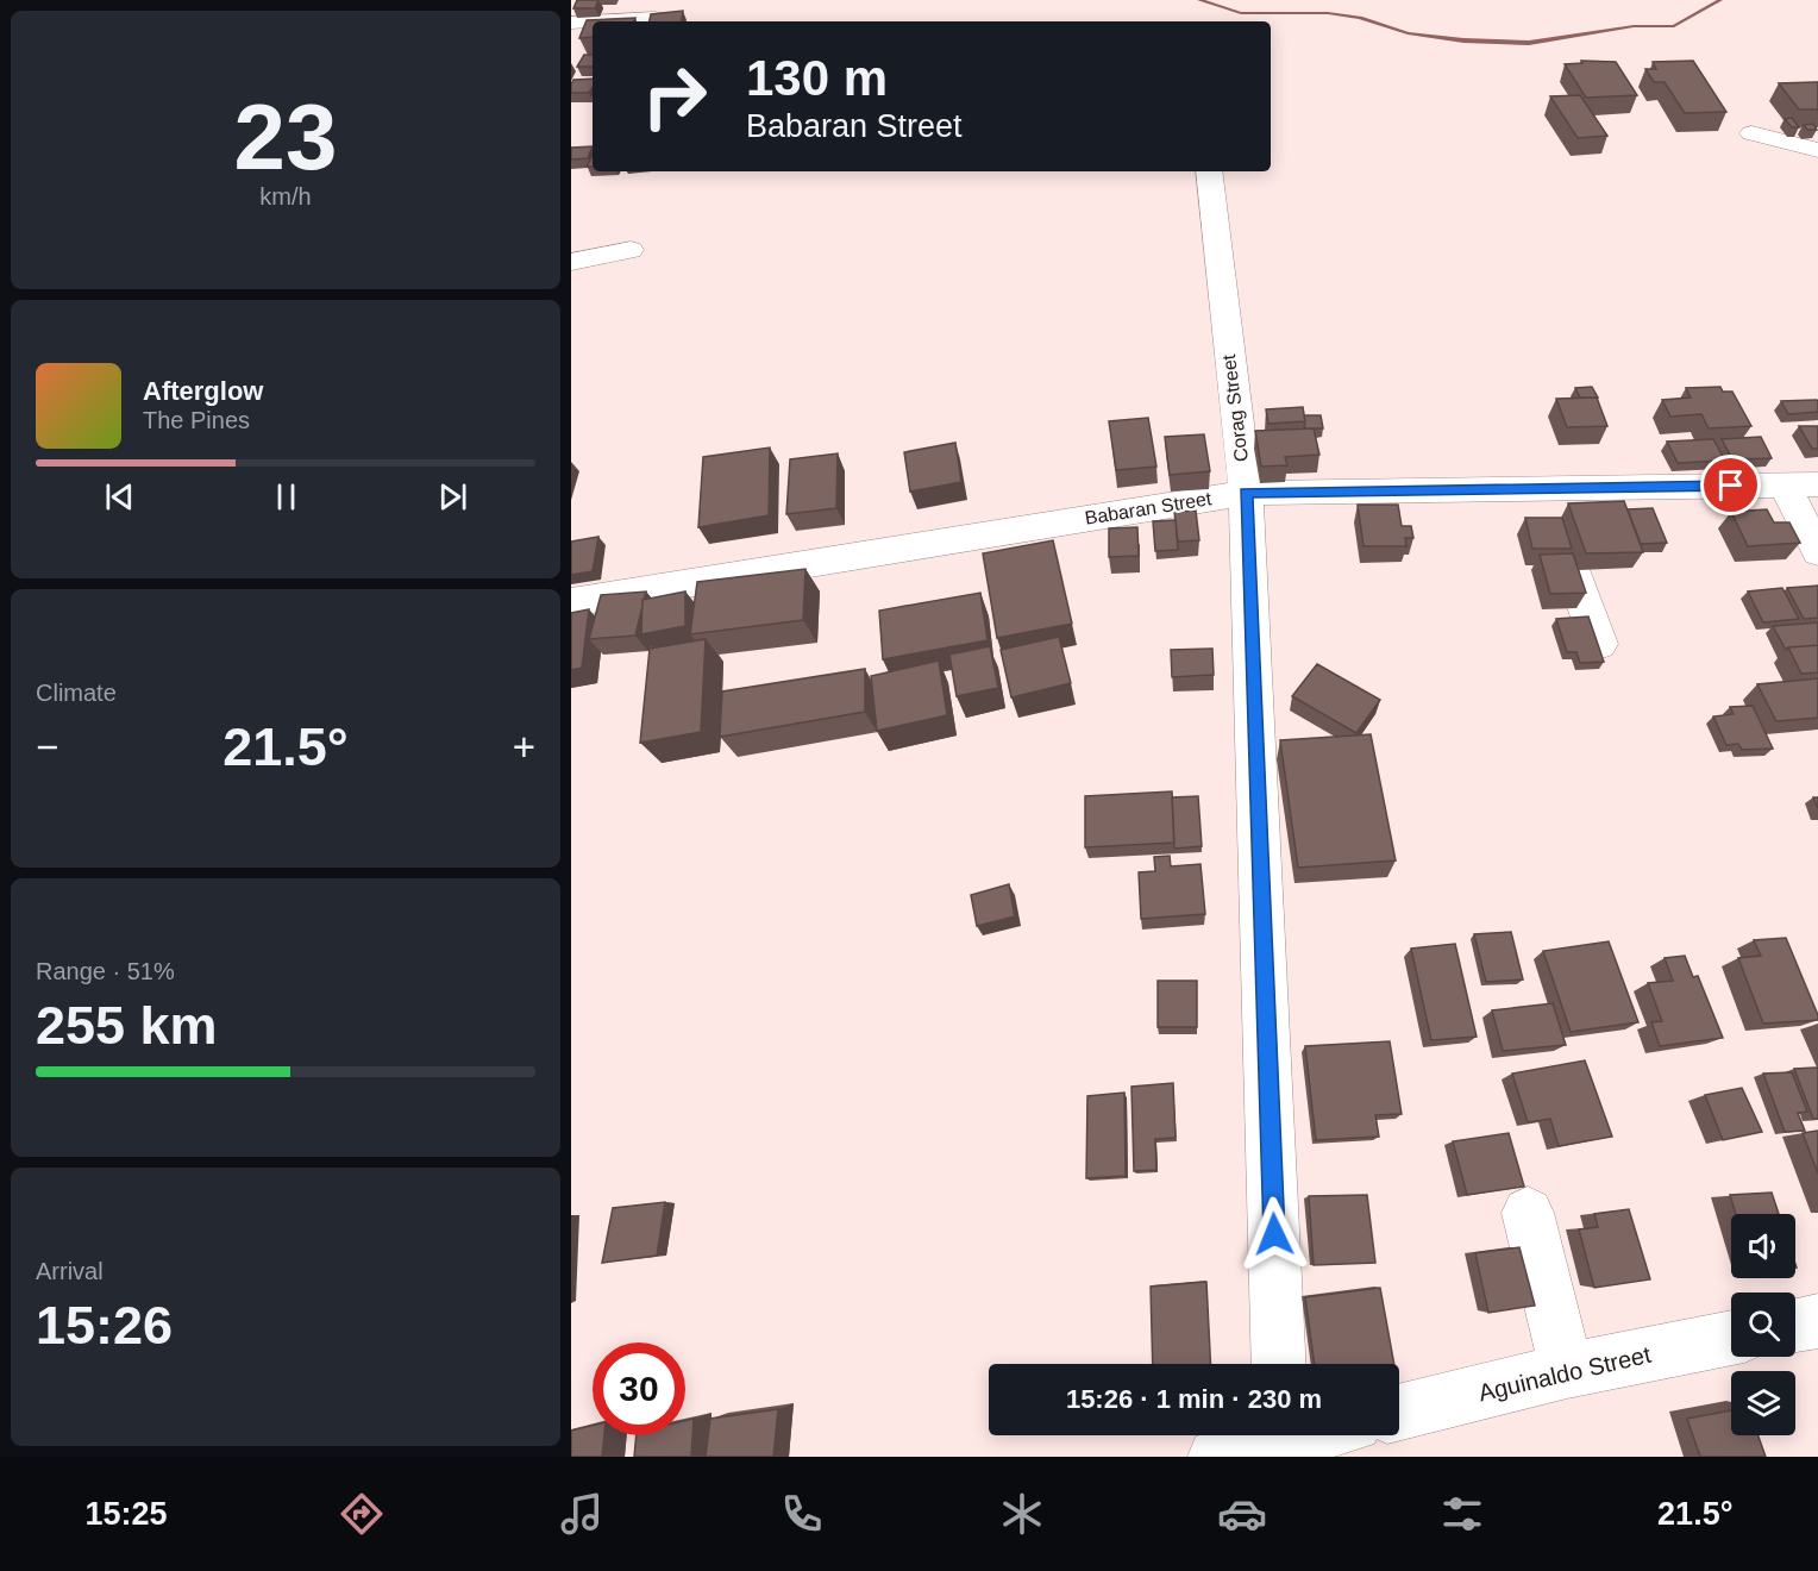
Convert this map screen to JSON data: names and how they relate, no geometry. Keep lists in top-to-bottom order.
{
  "streets": {
    "street": ["Corag Street", "Babaran Street", "Aguinaldo Street"]
  },
  "crossings": [
    ["Corag Street", "Babaran Street"]
  ],
  "page": {
    "tile": [
      ["23", "km/h"],
      "Climate",
      ["Range · 51%", "255 km"],
      ["Arrival", "15:26"]
    ],
    "turn": ["130 m", "Babaran Street"],
    "song": ["Afterglow", "The Pines"],
    "heat": ["−", "21.5°", "+"],
    "limit": "30",
    "trip": "15:26 · 1 min · 230 m",
    "tabs": ["15:25", "21.5°"]
  }
}
